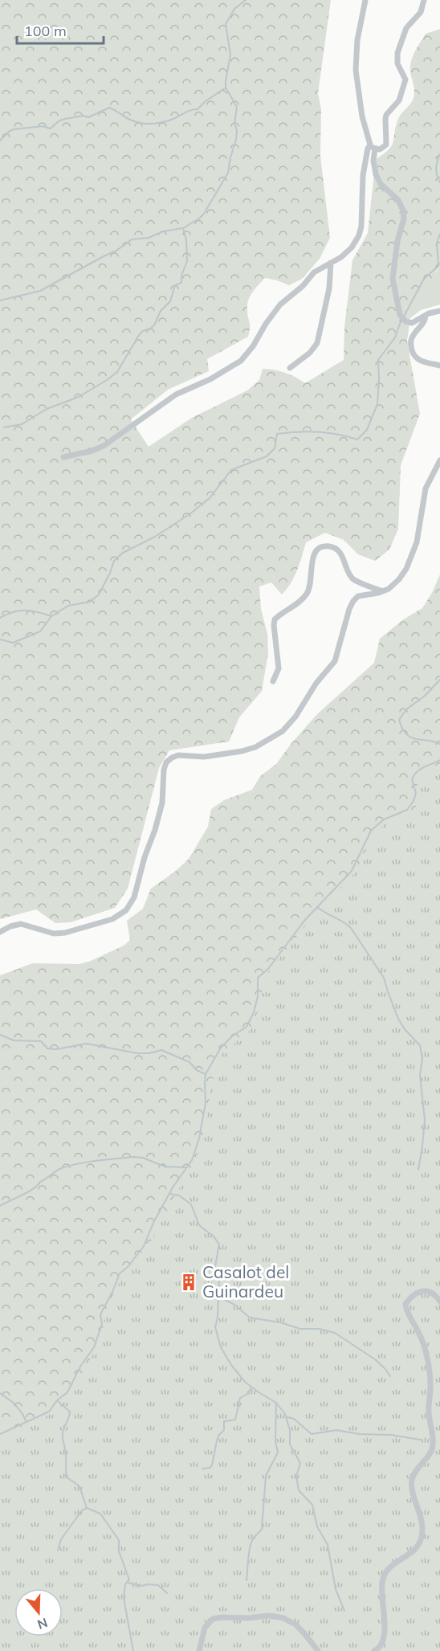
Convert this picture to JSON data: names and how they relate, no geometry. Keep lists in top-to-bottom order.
{
  "places": {
    "building": ["Casalot del Guinardeu"]
  },
  "scale_bar": "100 m",
  "north": "bottom"
}
